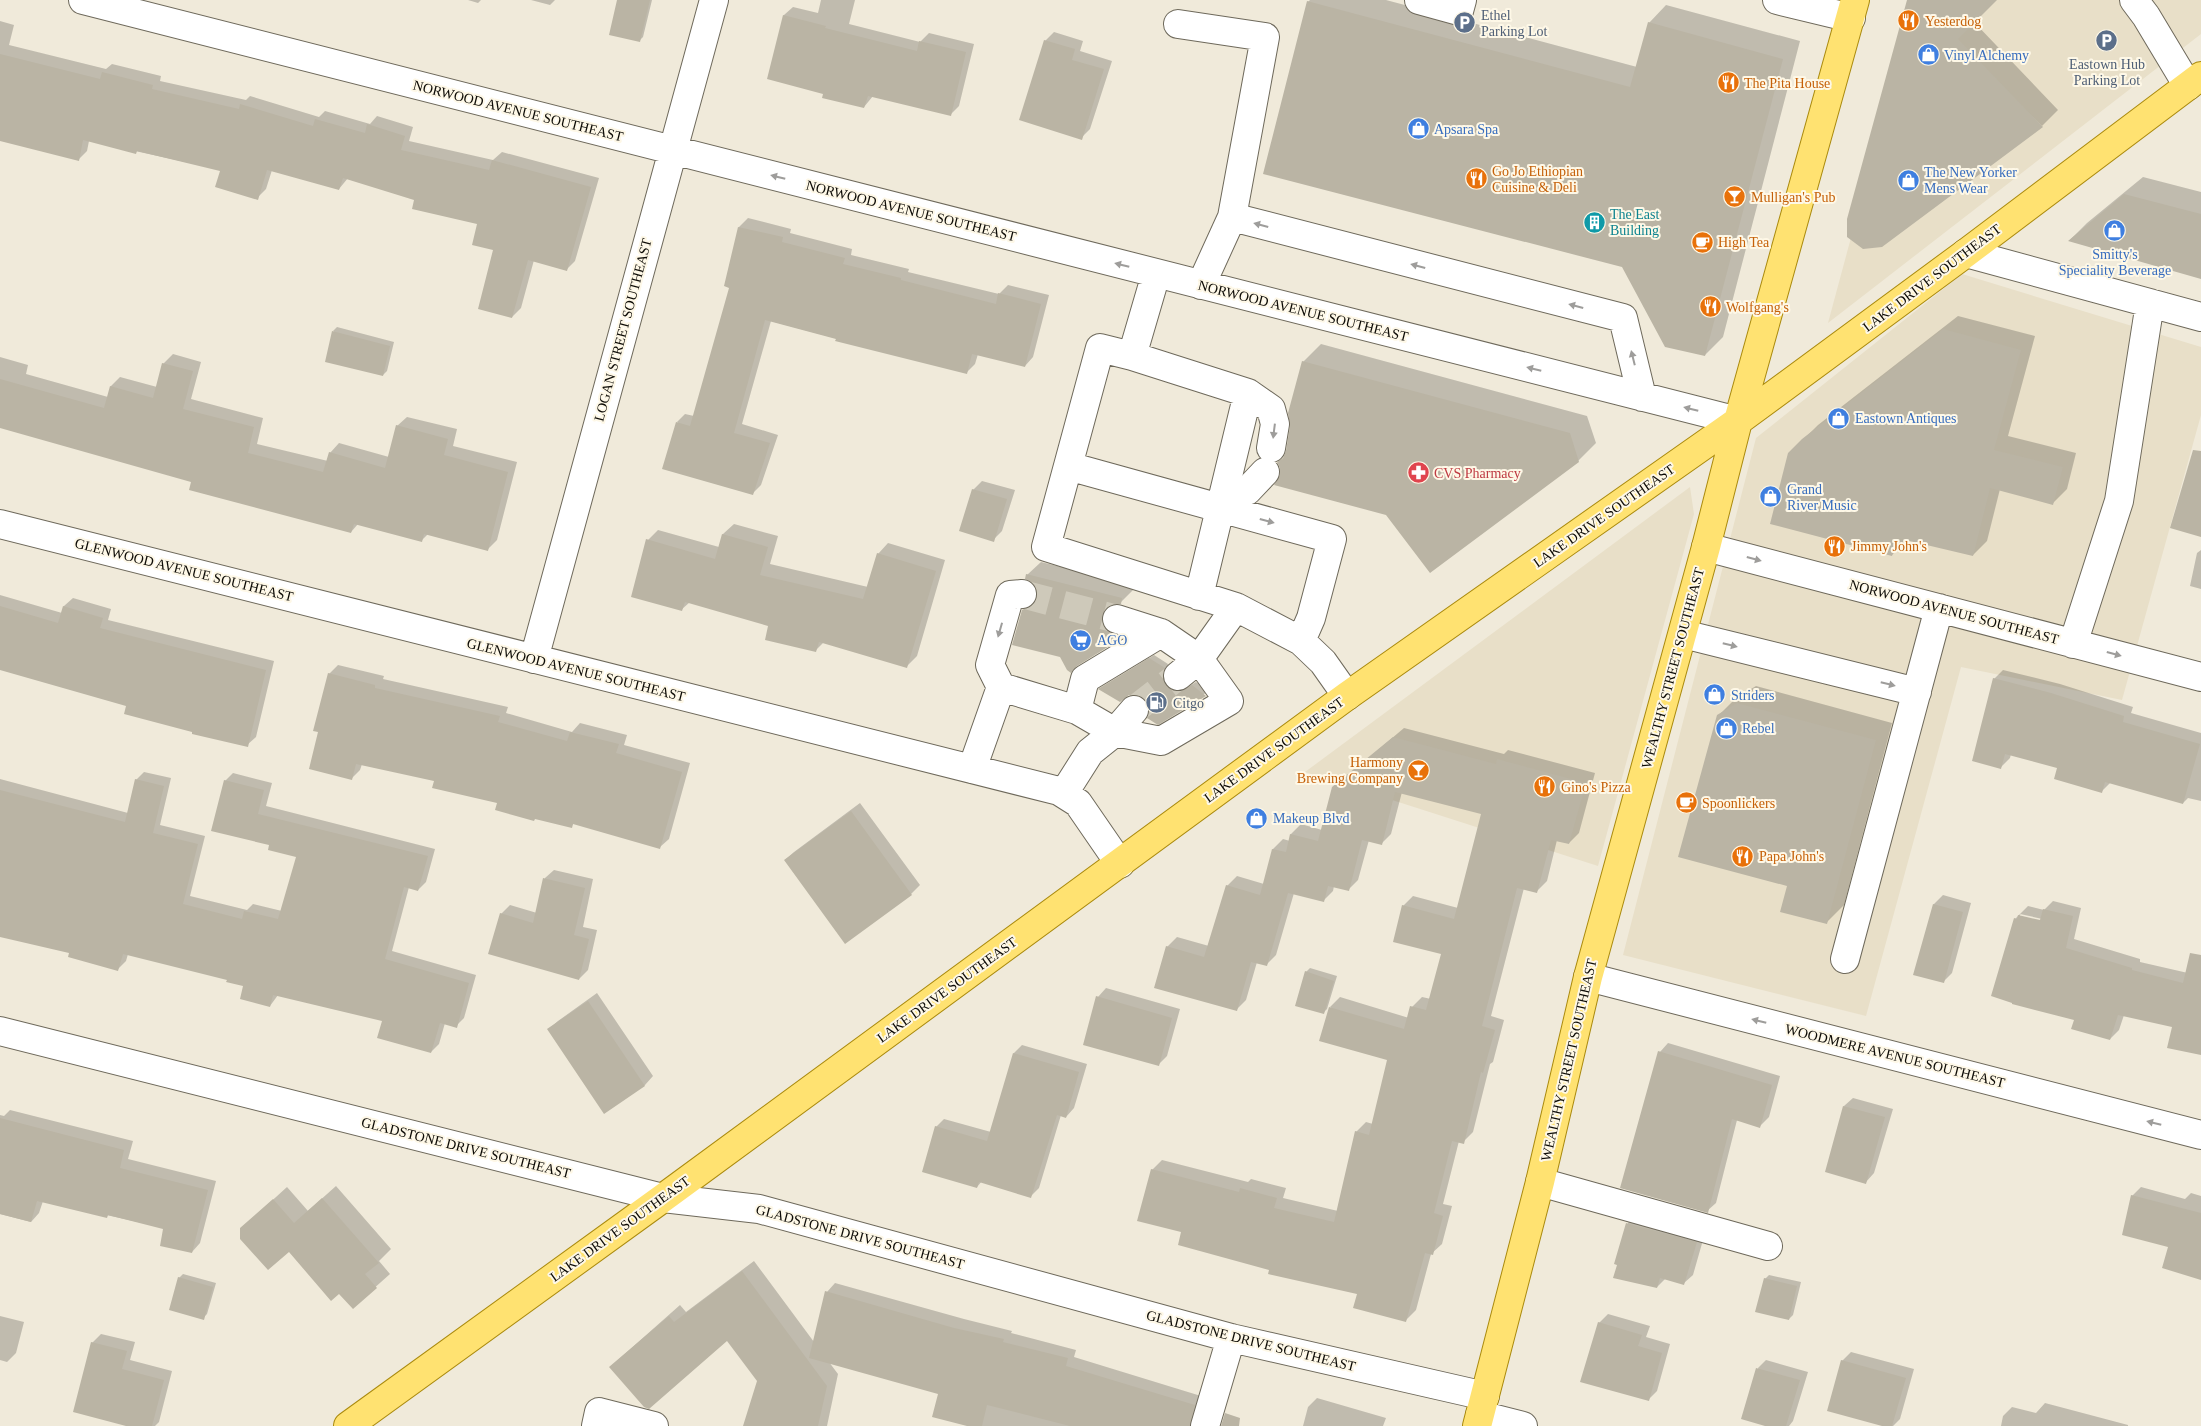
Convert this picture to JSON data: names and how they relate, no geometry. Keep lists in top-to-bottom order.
{
  "streets": {
    "main road": ["LAKE DRIVE SOUTHEAST", "WEALTHY STREET SOUTHEAST"],
    "street": [
      "NORWOOD AVENUE SOUTHEAST",
      "LOGAN STREET SOUTHEAST",
      "GLENWOOD AVENUE SOUTHEAST",
      "WOODMERE AVENUE SOUTHEAST",
      "GLADSTONE DRIVE SOUTHEAST"
    ]
  },
  "crossings": [
    ["NORWOOD AVENUE SOUTHEAST", "LAKE DRIVE SOUTHEAST"],
    ["NORWOOD AVENUE SOUTHEAST", "LOGAN STREET SOUTHEAST"],
    ["NORWOOD AVENUE SOUTHEAST", "WEALTHY STREET SOUTHEAST"],
    ["LAKE DRIVE SOUTHEAST", "GLENWOOD AVENUE SOUTHEAST"],
    ["LAKE DRIVE SOUTHEAST", "WEALTHY STREET SOUTHEAST"],
    ["LAKE DRIVE SOUTHEAST", "GLADSTONE DRIVE SOUTHEAST"],
    ["LOGAN STREET SOUTHEAST", "GLENWOOD AVENUE SOUTHEAST"],
    ["WEALTHY STREET SOUTHEAST", "WOODMERE AVENUE SOUTHEAST"],
    ["WEALTHY STREET SOUTHEAST", "GLADSTONE DRIVE SOUTHEAST"]
  ],
  "places": {
    "restaurant": [
      "Yesterdog",
      "The Pita House",
      "Go Jo Ethiopian Cuisine & Deli",
      "Wolfgang's",
      "Jimmy John's",
      "Gino's Pizza",
      "Papa John's"
    ],
    "parking": ["Ethel Parking Lot", "Eastown Hub Parking Lot"],
    "shop": [
      "Vinyl Alchemy",
      "Apsara Spa",
      "The New Yorker Mens Wear",
      "Smitty's Speciality Beverage",
      "Eastown Antiques",
      "Grand River Music",
      "Striders",
      "Rebel",
      "Makeup Blvd"
    ],
    "bar": ["Mulligan's Pub", "Harmony Brewing Company"],
    "building": ["The East Building"],
    "cafe": ["High Tea", "Spoonlickers"],
    "pharmacy": ["CVS Pharmacy"],
    "supermarket": ["AGO"],
    "fuel station": ["Citgo"]
  }
}
